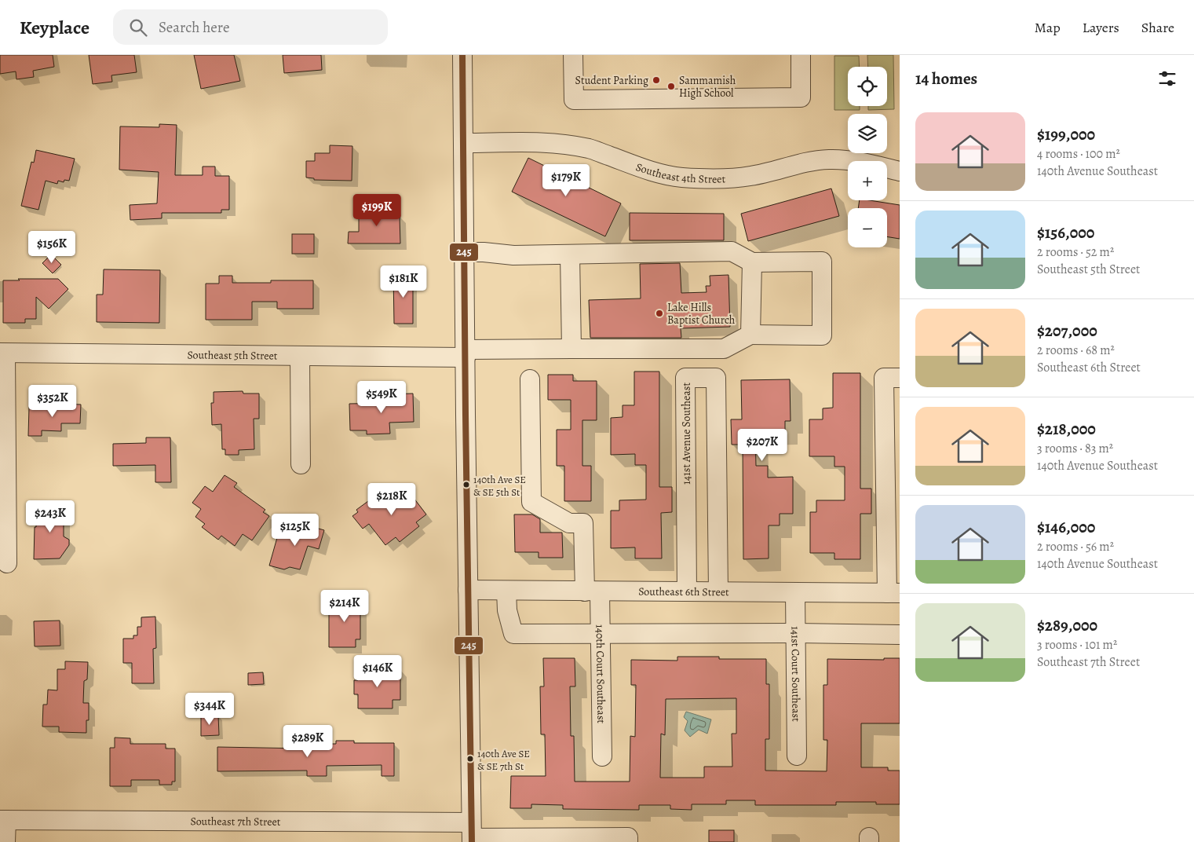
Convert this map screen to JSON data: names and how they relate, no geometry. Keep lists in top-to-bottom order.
{
  "streets": {
    "street": [
      "Southeast 4th Street",
      "Southeast 5th Street",
      "141st Avenue Southeast",
      "Southeast 6th Street",
      "140th Court Southeast",
      "141st Court Southeast",
      "Southeast 7th Street"
    ]
  },
  "crossings": [
    ["141st Avenue Southeast", "Southeast 6th Street"],
    ["Southeast 6th Street", "140th Court Southeast"],
    ["Southeast 6th Street", "141st Court Southeast"]
  ],
  "places": [
    "Student Parking",
    "Sammamish High School",
    "Lake Hills Baptist Church",
    "140th Ave SE & SE 5th St",
    "140th Ave SE & SE 7th St"
  ],
  "lines": ["transit line 245"],
  "page": {
    "header": "Keyplace",
    "search": "Search here",
    "nav": ["Map", "Layers", "Share"],
    "heading": "14 homes",
    "map_buttons": ["+", "−"],
    "list": [
      {
        "name": "$199,000",
        "note": "4 rooms · 100 m² · 140th Avenue Southeast"
      },
      {
        "name": "$156,000",
        "note": "2 rooms · 52 m² · Southeast 5th Street"
      },
      {
        "name": "$207,000",
        "note": "2 rooms · 68 m² · Southeast 6th Street"
      },
      {
        "name": "$218,000",
        "note": "3 rooms · 83 m² · 140th Avenue Southeast"
      },
      {
        "name": "$146,000",
        "note": "2 rooms · 56 m² · 140th Avenue Southeast"
      },
      {
        "name": "$289,000",
        "note": "3 rooms · 101 m² · Southeast 7th Street"
      }
    ],
    "price": [
      "$179K",
      "$199K",
      "$156K",
      "$181K",
      "$549K",
      "$352K",
      "$207K",
      "$218K",
      "$243K",
      "$125K",
      "$214K",
      "$146K",
      "$344K",
      "$289K"
    ]
  }
}
